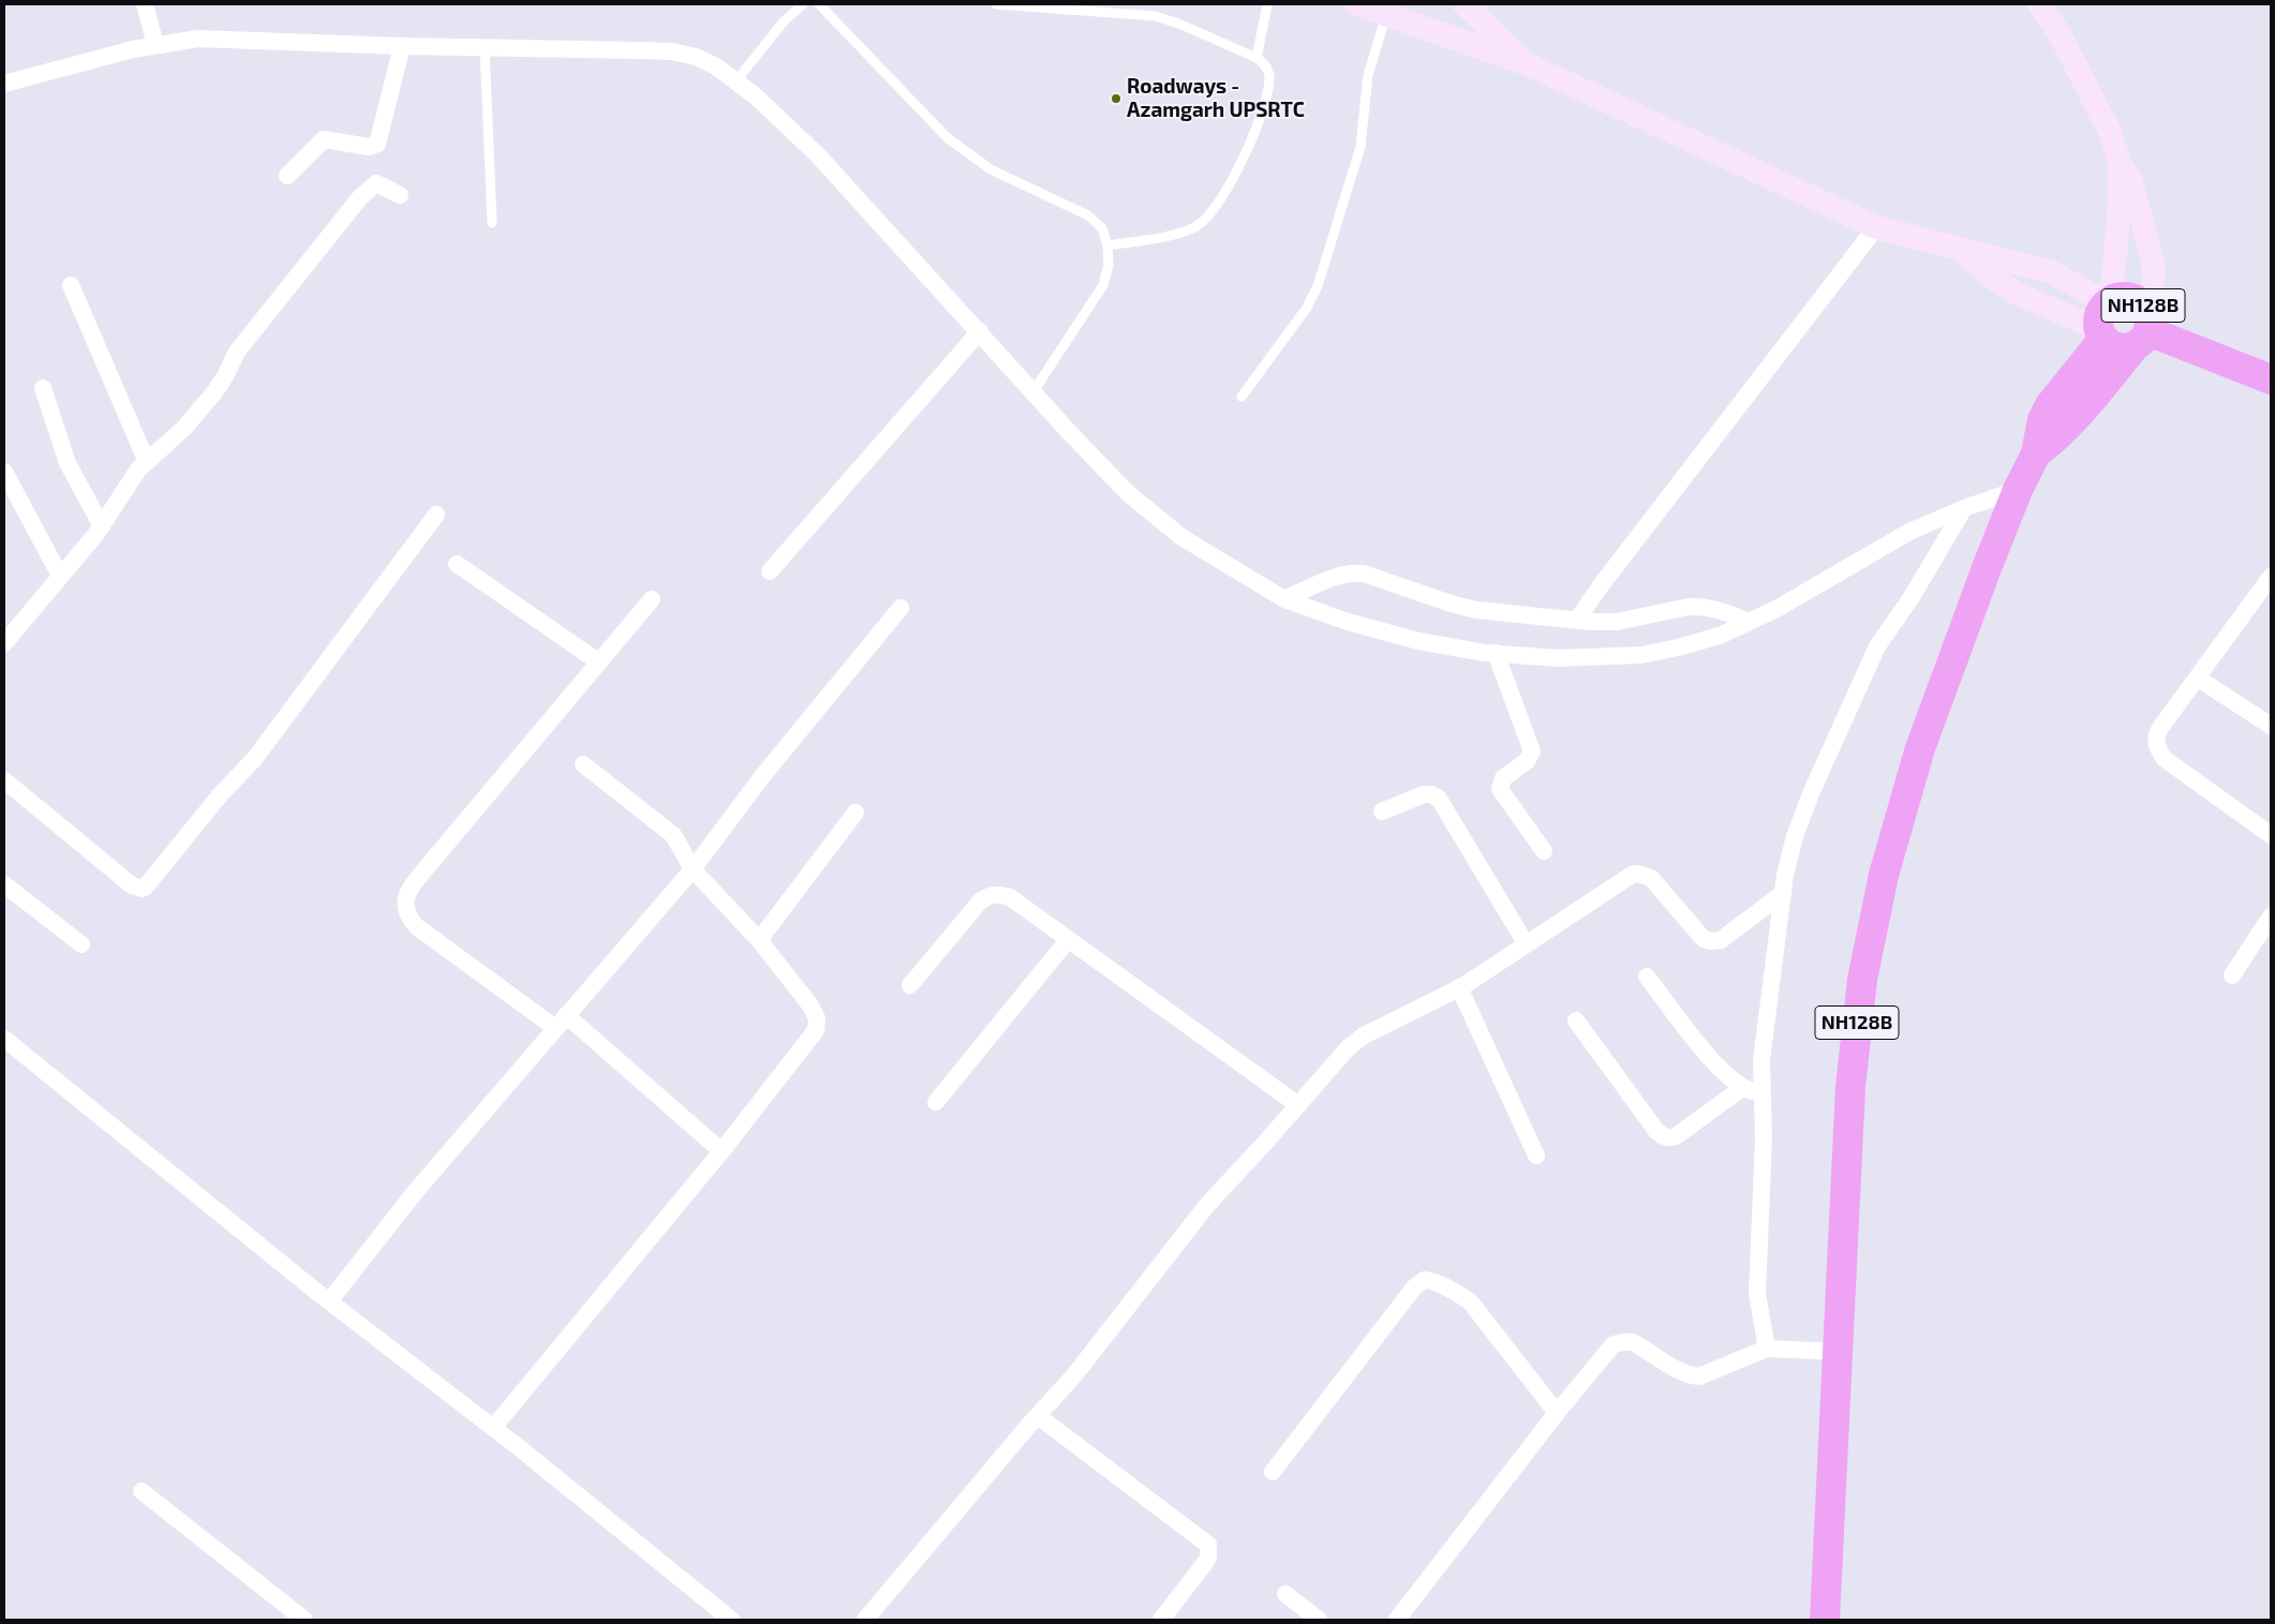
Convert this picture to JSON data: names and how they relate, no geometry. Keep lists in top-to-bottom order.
{
  "streets": {
    "highway": ["NH128B"]
  },
  "places": ["Roadways - Azamgarh UPSRTC"]
}
